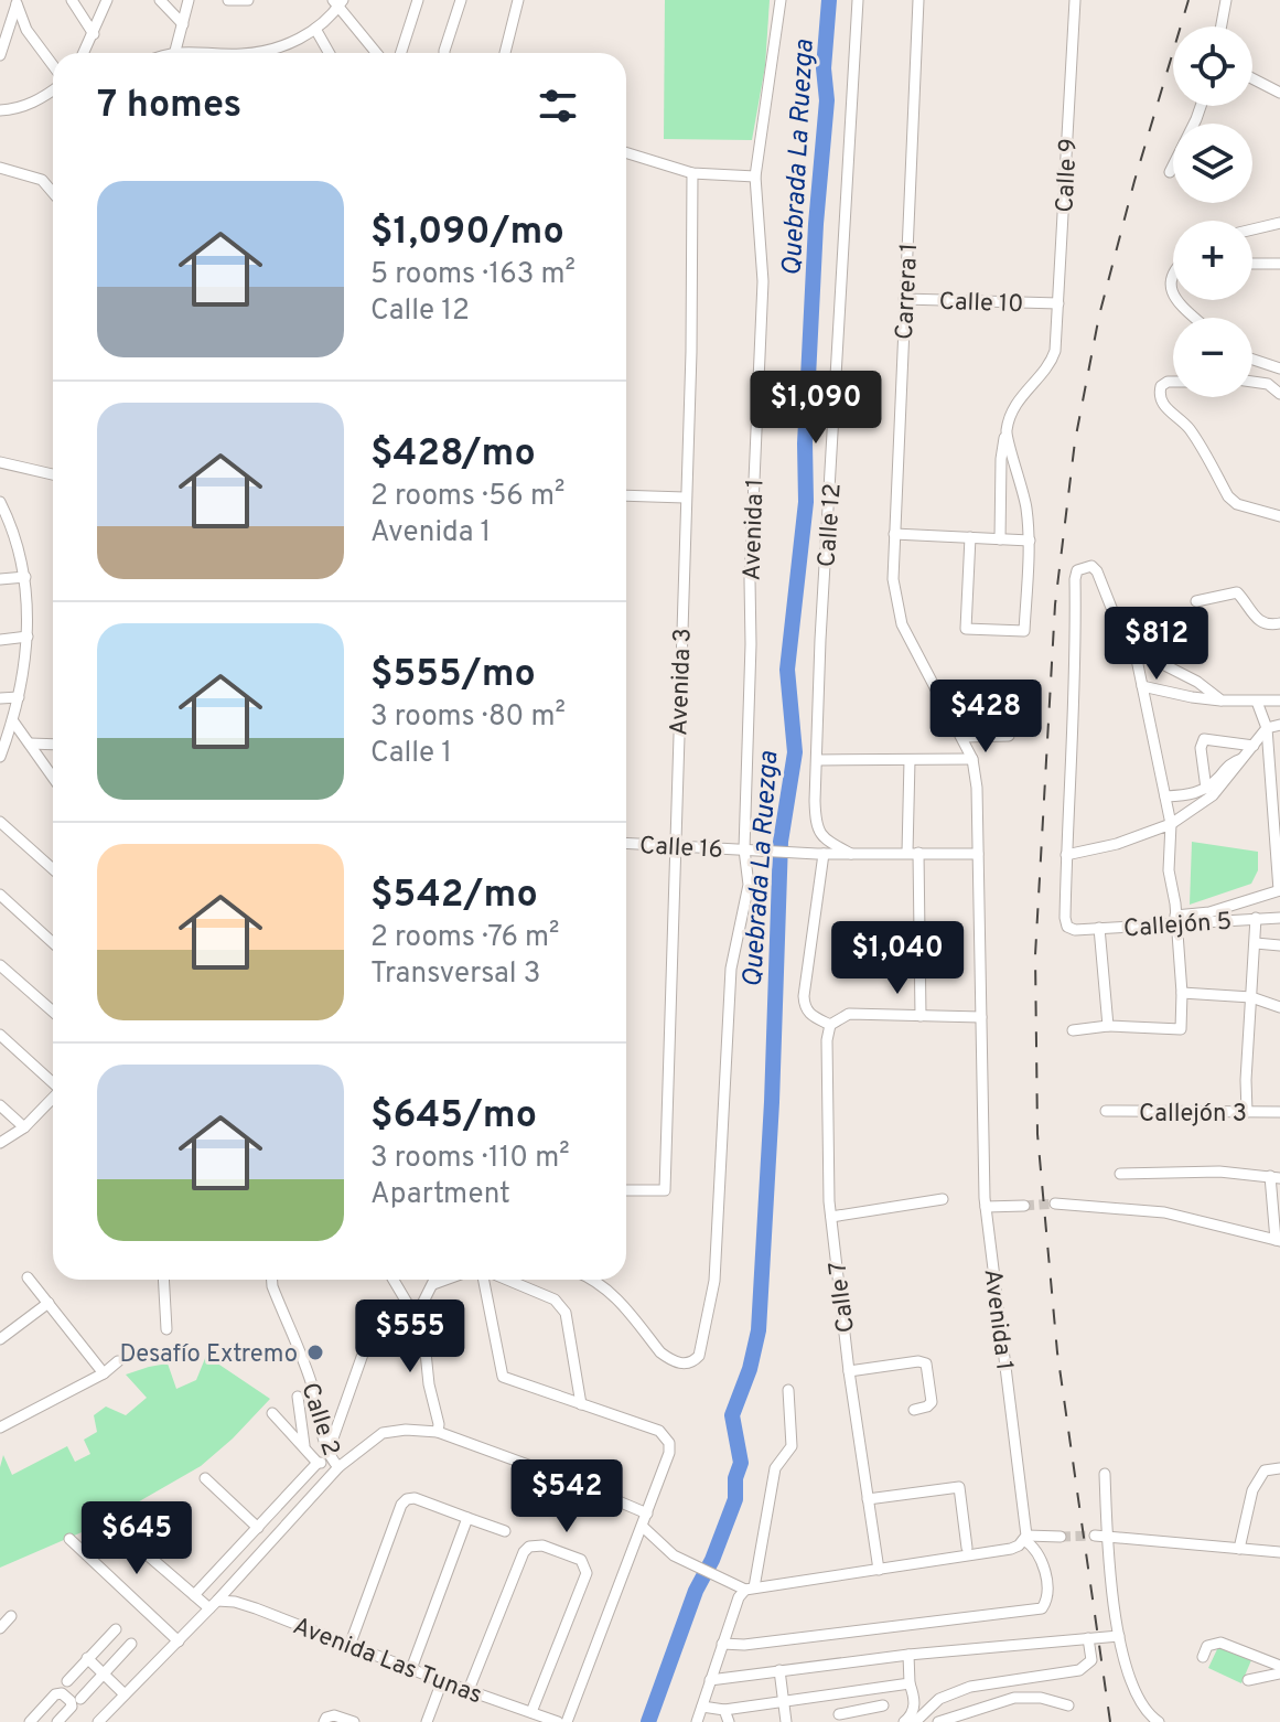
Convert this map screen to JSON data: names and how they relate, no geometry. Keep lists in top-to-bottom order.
{
  "streets": {
    "street": [
      "Calle 9",
      "Carrera 1",
      "Calle 10",
      "Calle 12",
      "Avenida 1",
      "Avenida 3",
      "Calle 16",
      "Callejón 5",
      "Callejón 3",
      "Calle 7",
      "Calle 2",
      "Avenida Las Tunas"
    ]
  },
  "crossings": [
    ["Calle 9", "Calle 10"],
    ["Carrera 1", "Calle 10"],
    ["Carrera 1", "Avenida 1"],
    ["Calle 12", "Calle 16"],
    ["Avenida 1", "Calle 16"],
    ["Avenida 3", "Calle 16"]
  ],
  "water": ["Quebrada La Ruezga"],
  "places": ["Desafío Extremo"],
  "page": {
    "map_buttons": ["+", "−"],
    "heading": "7 homes",
    "list": [
      {
        "name": "$1,090/mo",
        "note": "5 rooms · 163 m² · Calle 12"
      },
      {
        "name": "$428/mo",
        "note": "2 rooms · 56 m² · Avenida 1"
      },
      {
        "name": "$555/mo",
        "note": "3 rooms · 80 m² · Calle 1"
      },
      {
        "name": "$542/mo",
        "note": "2 rooms · 76 m² · Transversal 3"
      },
      {
        "name": "$645/mo",
        "note": "3 rooms · 110 m² · Apartment"
      }
    ],
    "price": [
      "$1,090",
      "$812",
      "$428",
      "$1,040",
      "$555",
      "$542",
      "$645"
    ]
  }
}
